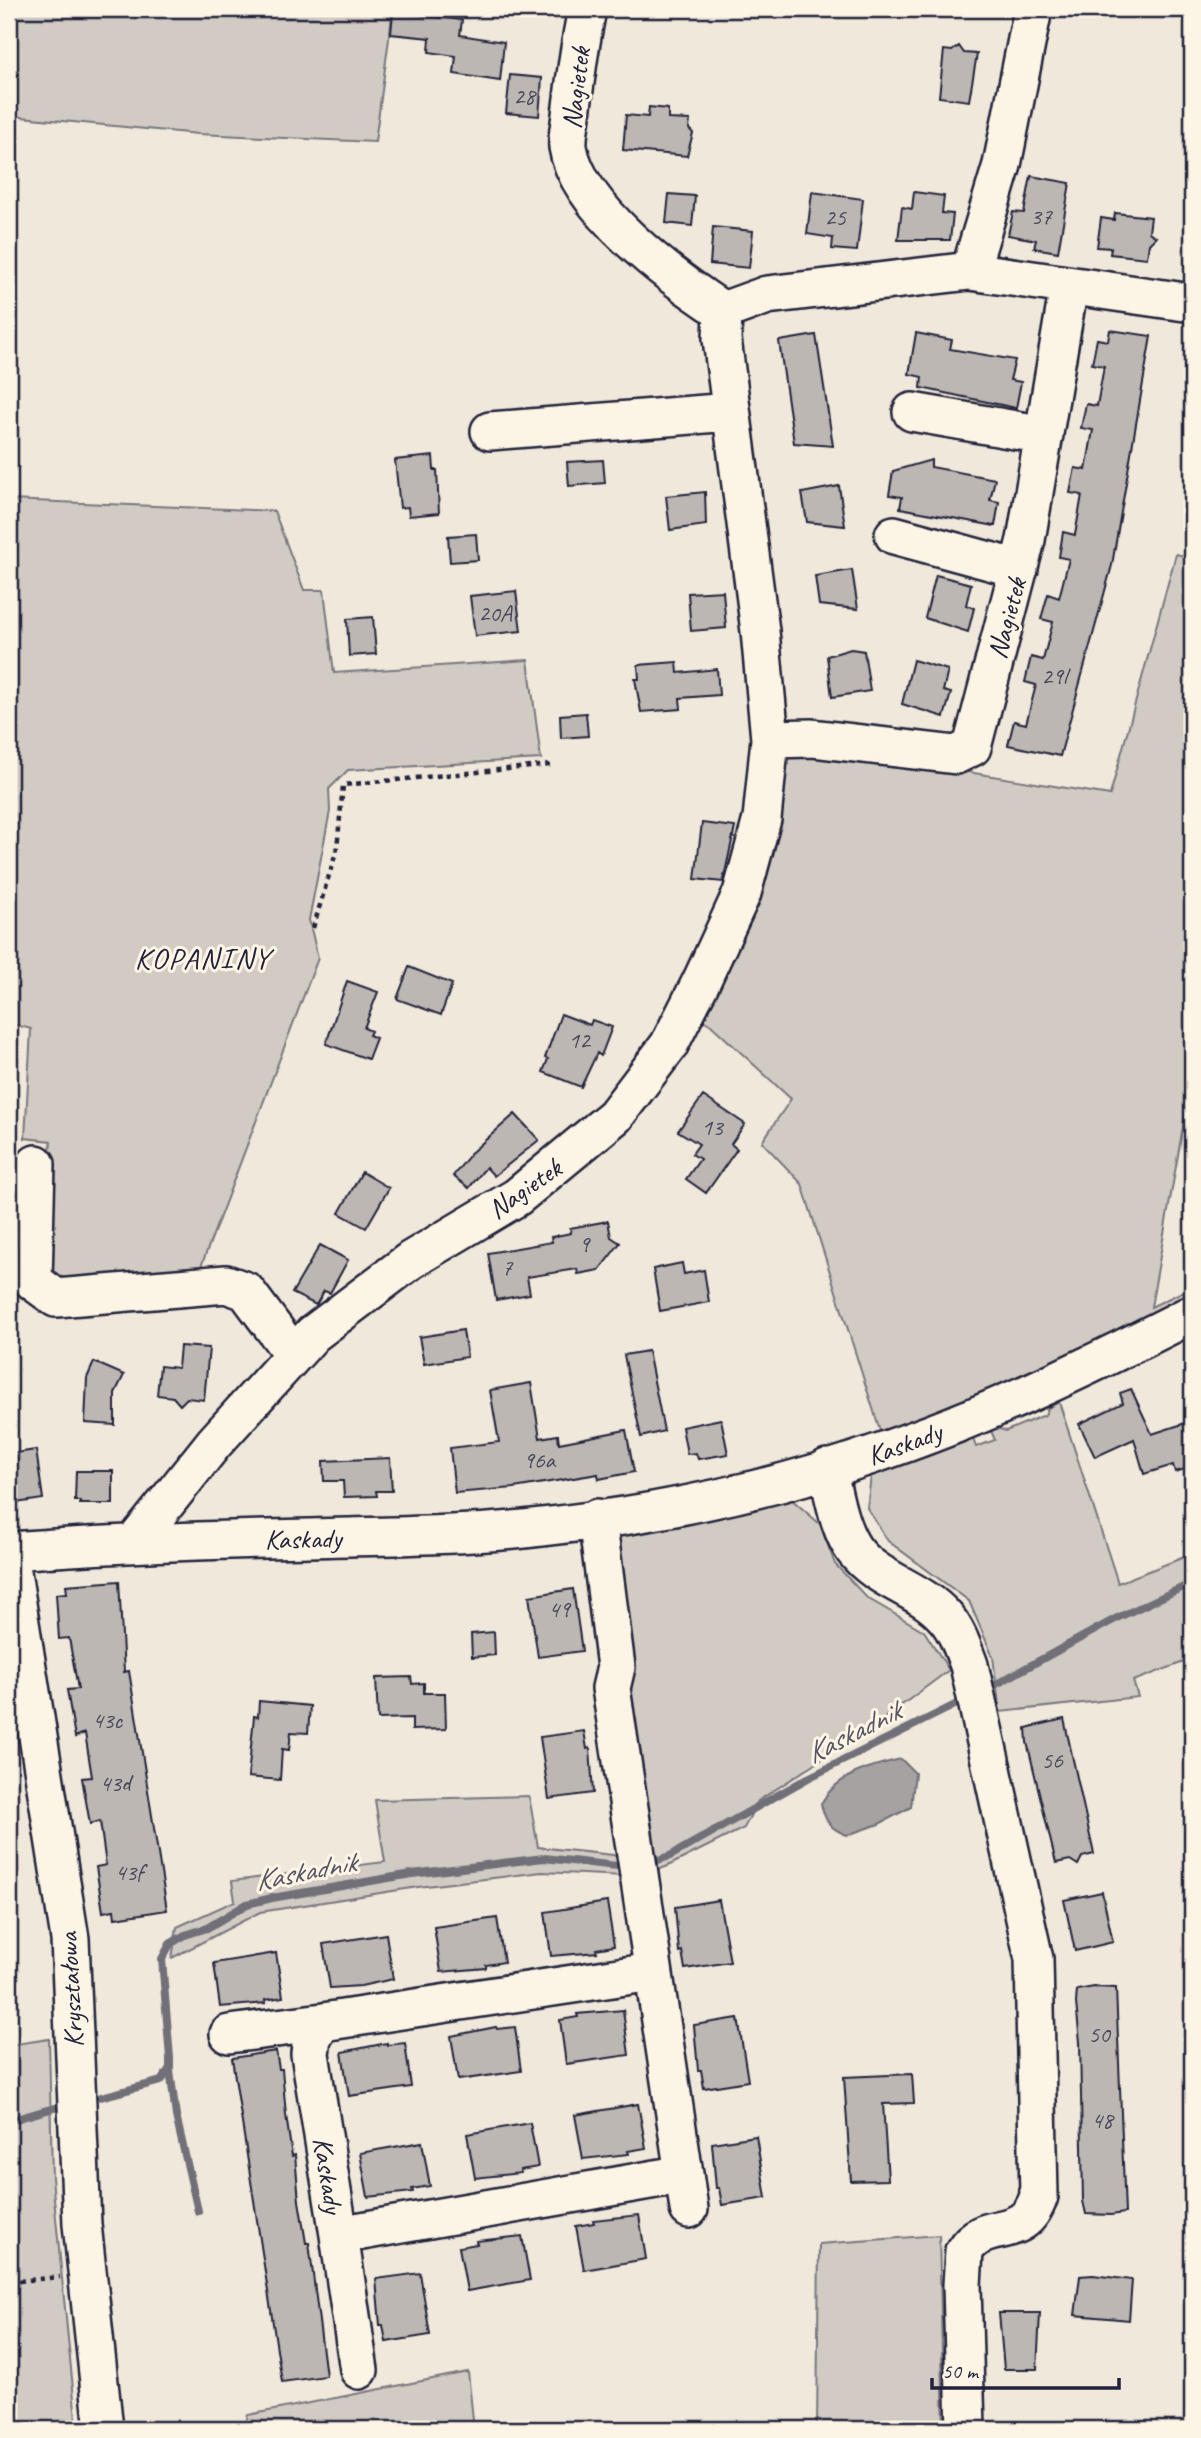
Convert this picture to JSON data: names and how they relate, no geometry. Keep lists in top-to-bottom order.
{
  "streets": {
    "street": ["Nagietek", "Kaskady", "Kryształowa"]
  },
  "crossings": [
    ["Nagietek", "Kaskady"],
    ["Kaskady", "Kryształowa"]
  ],
  "districts": ["KOPANINY"],
  "water": ["Kaskadnik"],
  "house_numbers": [
    "28",
    "37",
    "25",
    "20A",
    "29l",
    "12",
    "13",
    "9",
    "7",
    "96a",
    "49",
    "43c",
    "56",
    "43d",
    "43f",
    "50",
    "48"
  ],
  "scale_bar": "50 m"
}
